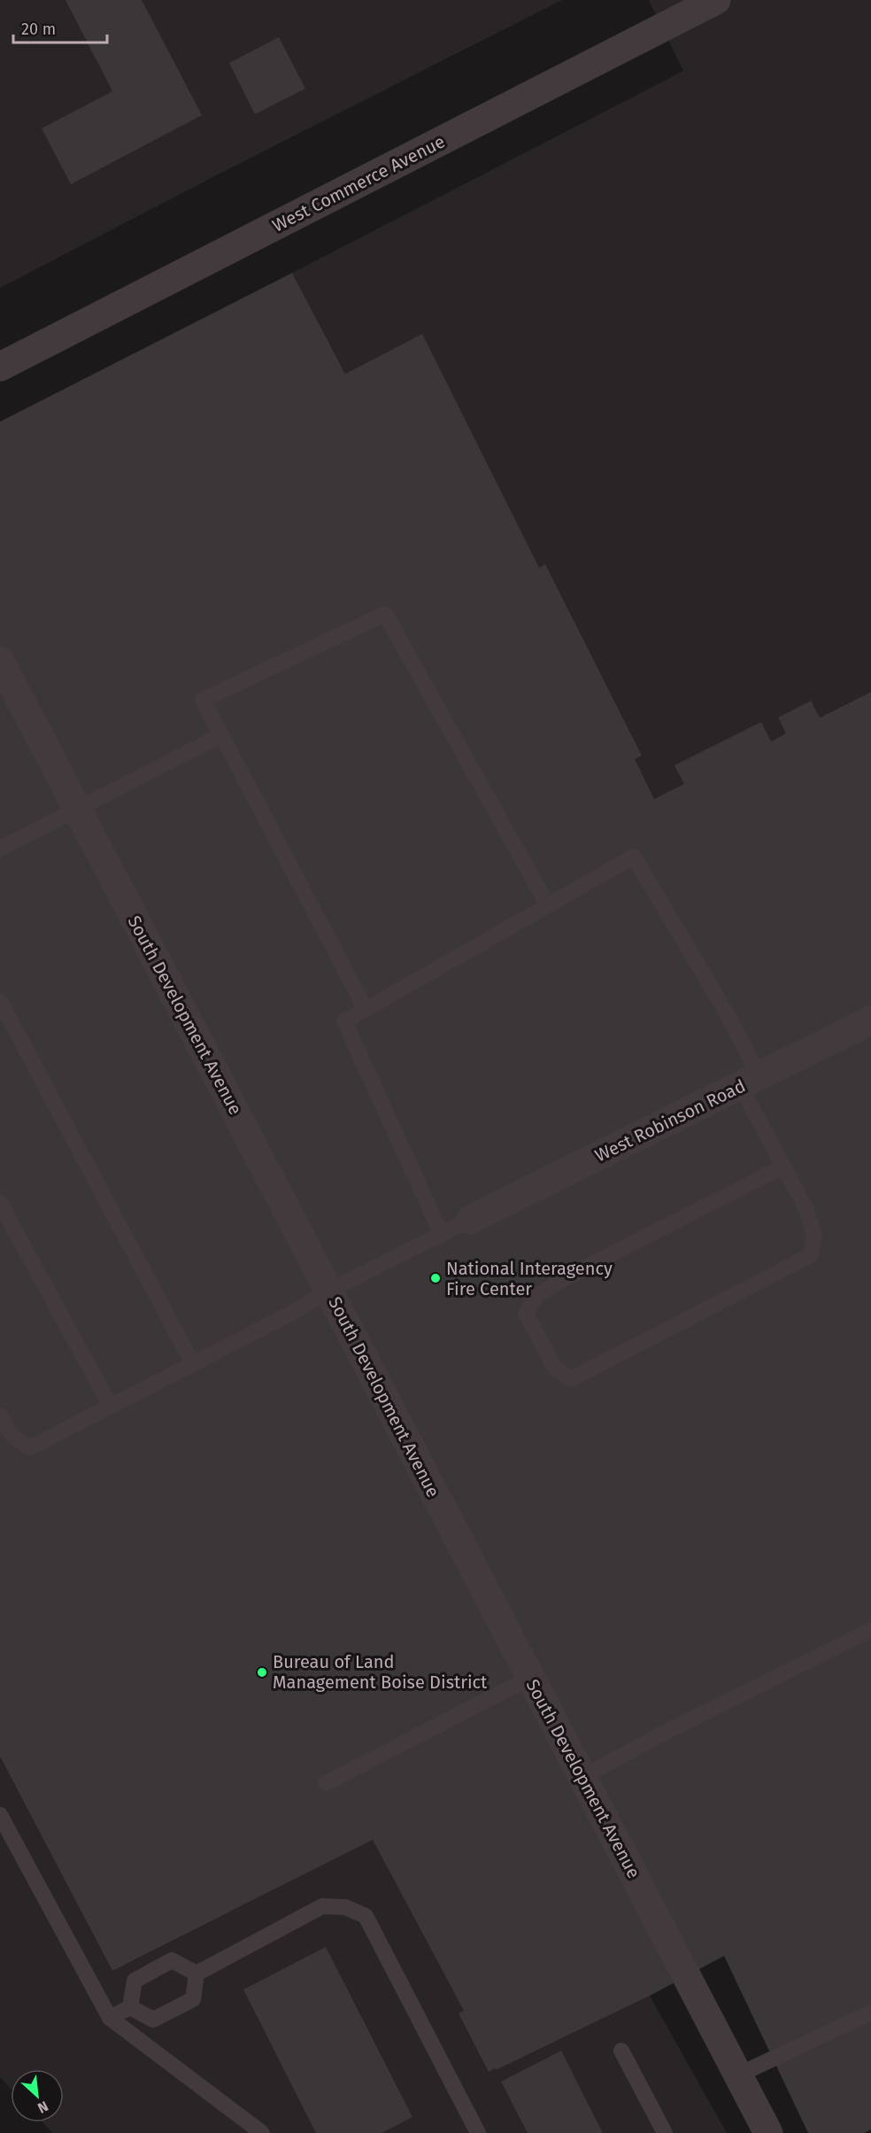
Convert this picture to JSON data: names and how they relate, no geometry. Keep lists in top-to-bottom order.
{
  "streets": {
    "street": ["West Commerce Avenue", "South Development Avenue", "West Robinson Road"]
  },
  "places": ["National Interagency Fire Center", "Bureau of Land Management Boise District"],
  "scale_bar": "20 m",
  "north": "bottom right"
}
